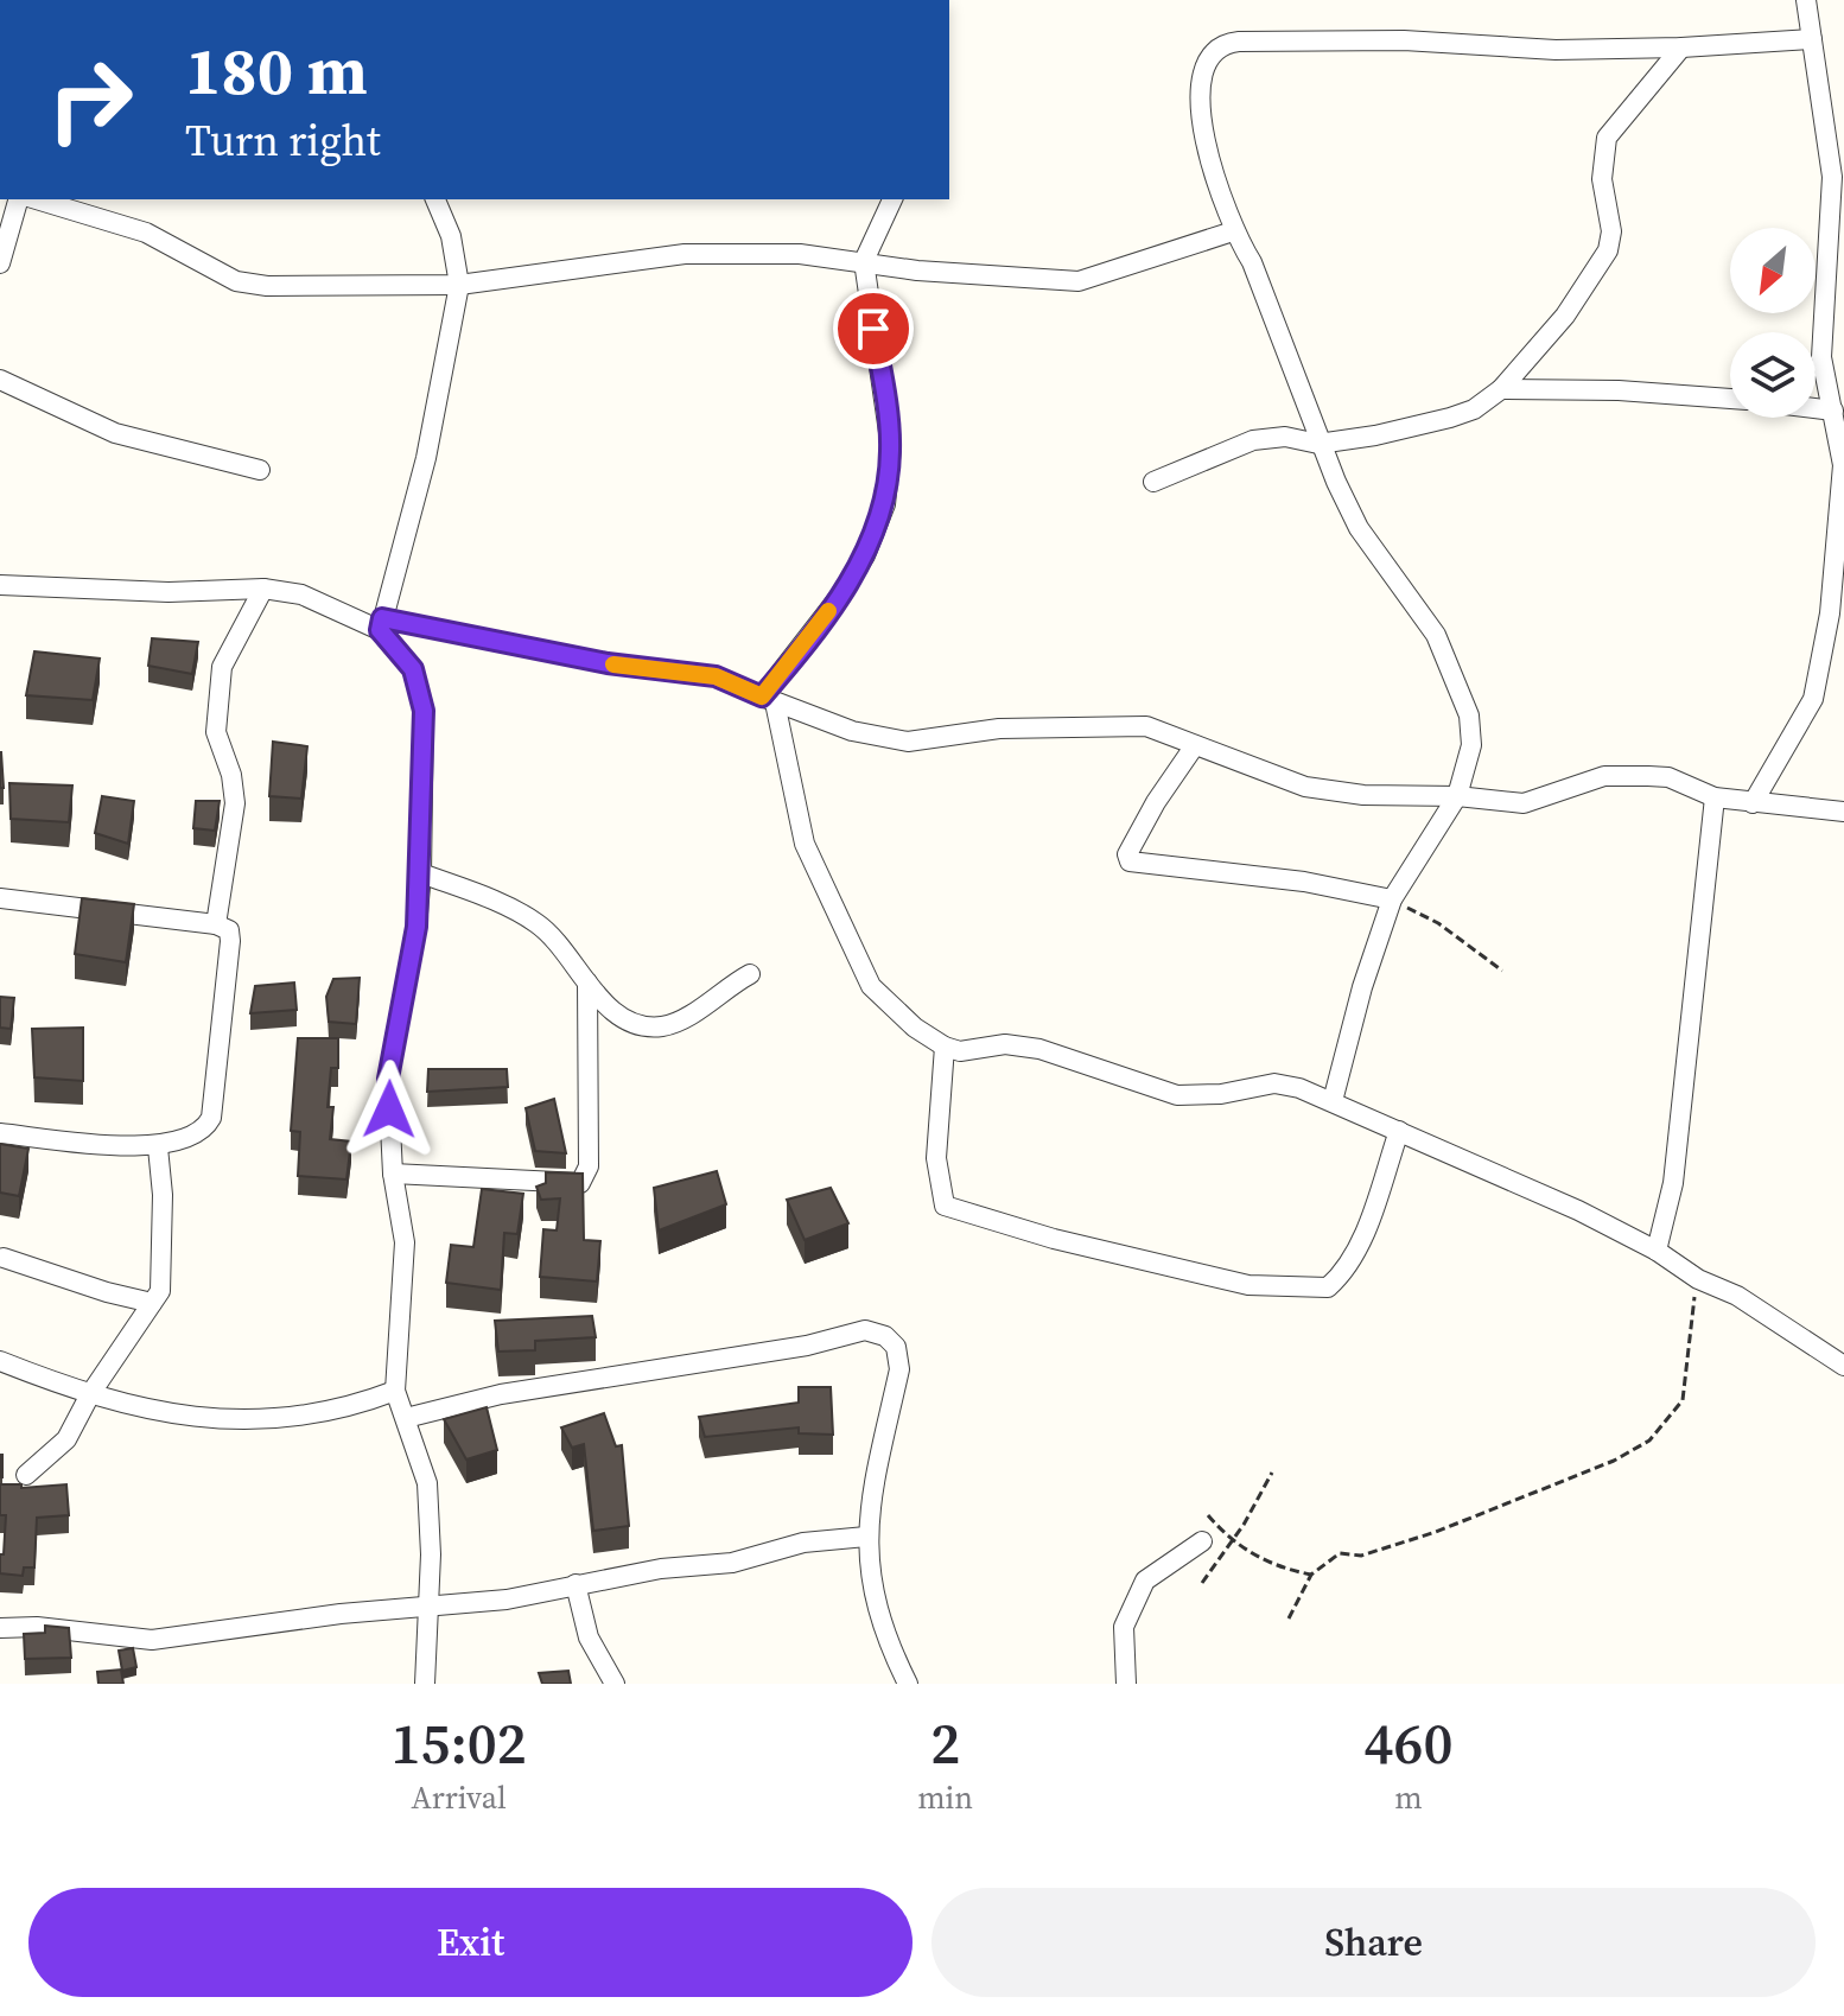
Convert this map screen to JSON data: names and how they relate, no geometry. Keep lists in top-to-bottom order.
{
  "north": "bottom left",
  "page": {
    "turn": ["180 m", "Turn right"],
    "eta": [
      "15:02",
      "Arrival",
      "2",
      "min",
      "460",
      "m"
    ],
    "buttons": ["Exit", "Share"]
  }
}
